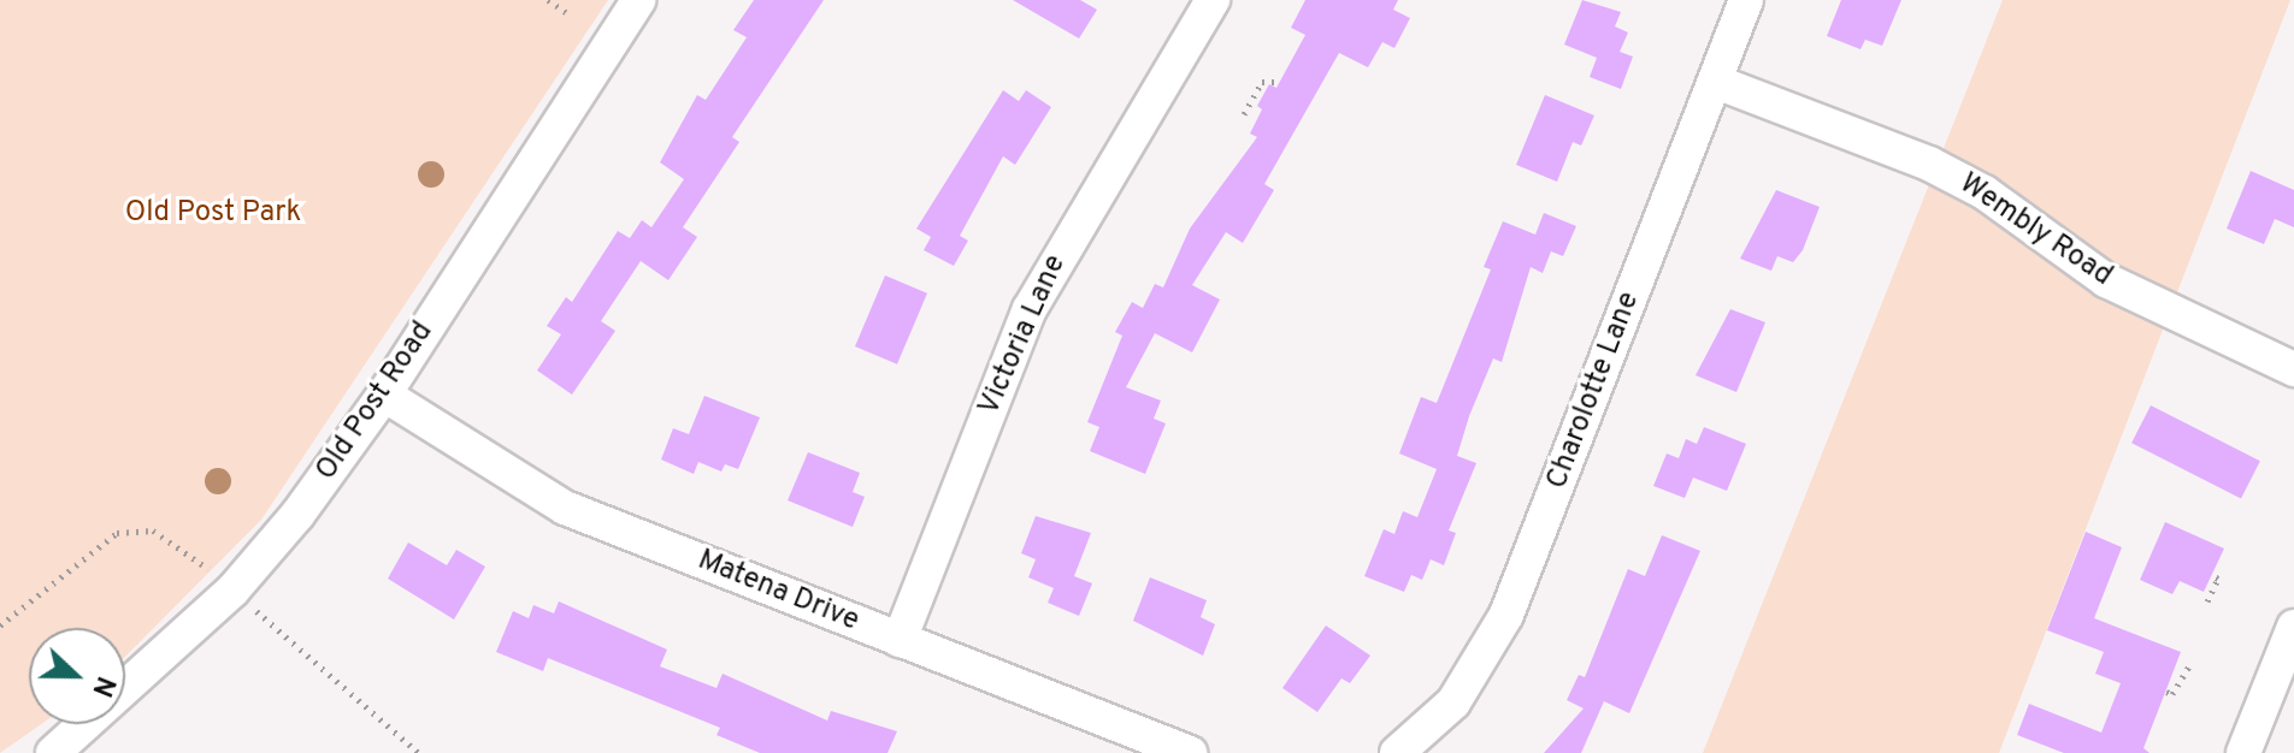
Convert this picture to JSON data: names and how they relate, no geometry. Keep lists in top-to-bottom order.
{
  "streets": {
    "street": [
      "Wembly Road",
      "Victoria Lane",
      "Charolotte Lane",
      "Old Post Road",
      "Matena Drive"
    ]
  },
  "crossings": [
    ["Wembly Road", "Charolotte Lane"],
    ["Victoria Lane", "Matena Drive"],
    ["Old Post Road", "Matena Drive"]
  ],
  "parks": ["Old Post Park"],
  "north": "right"
}
